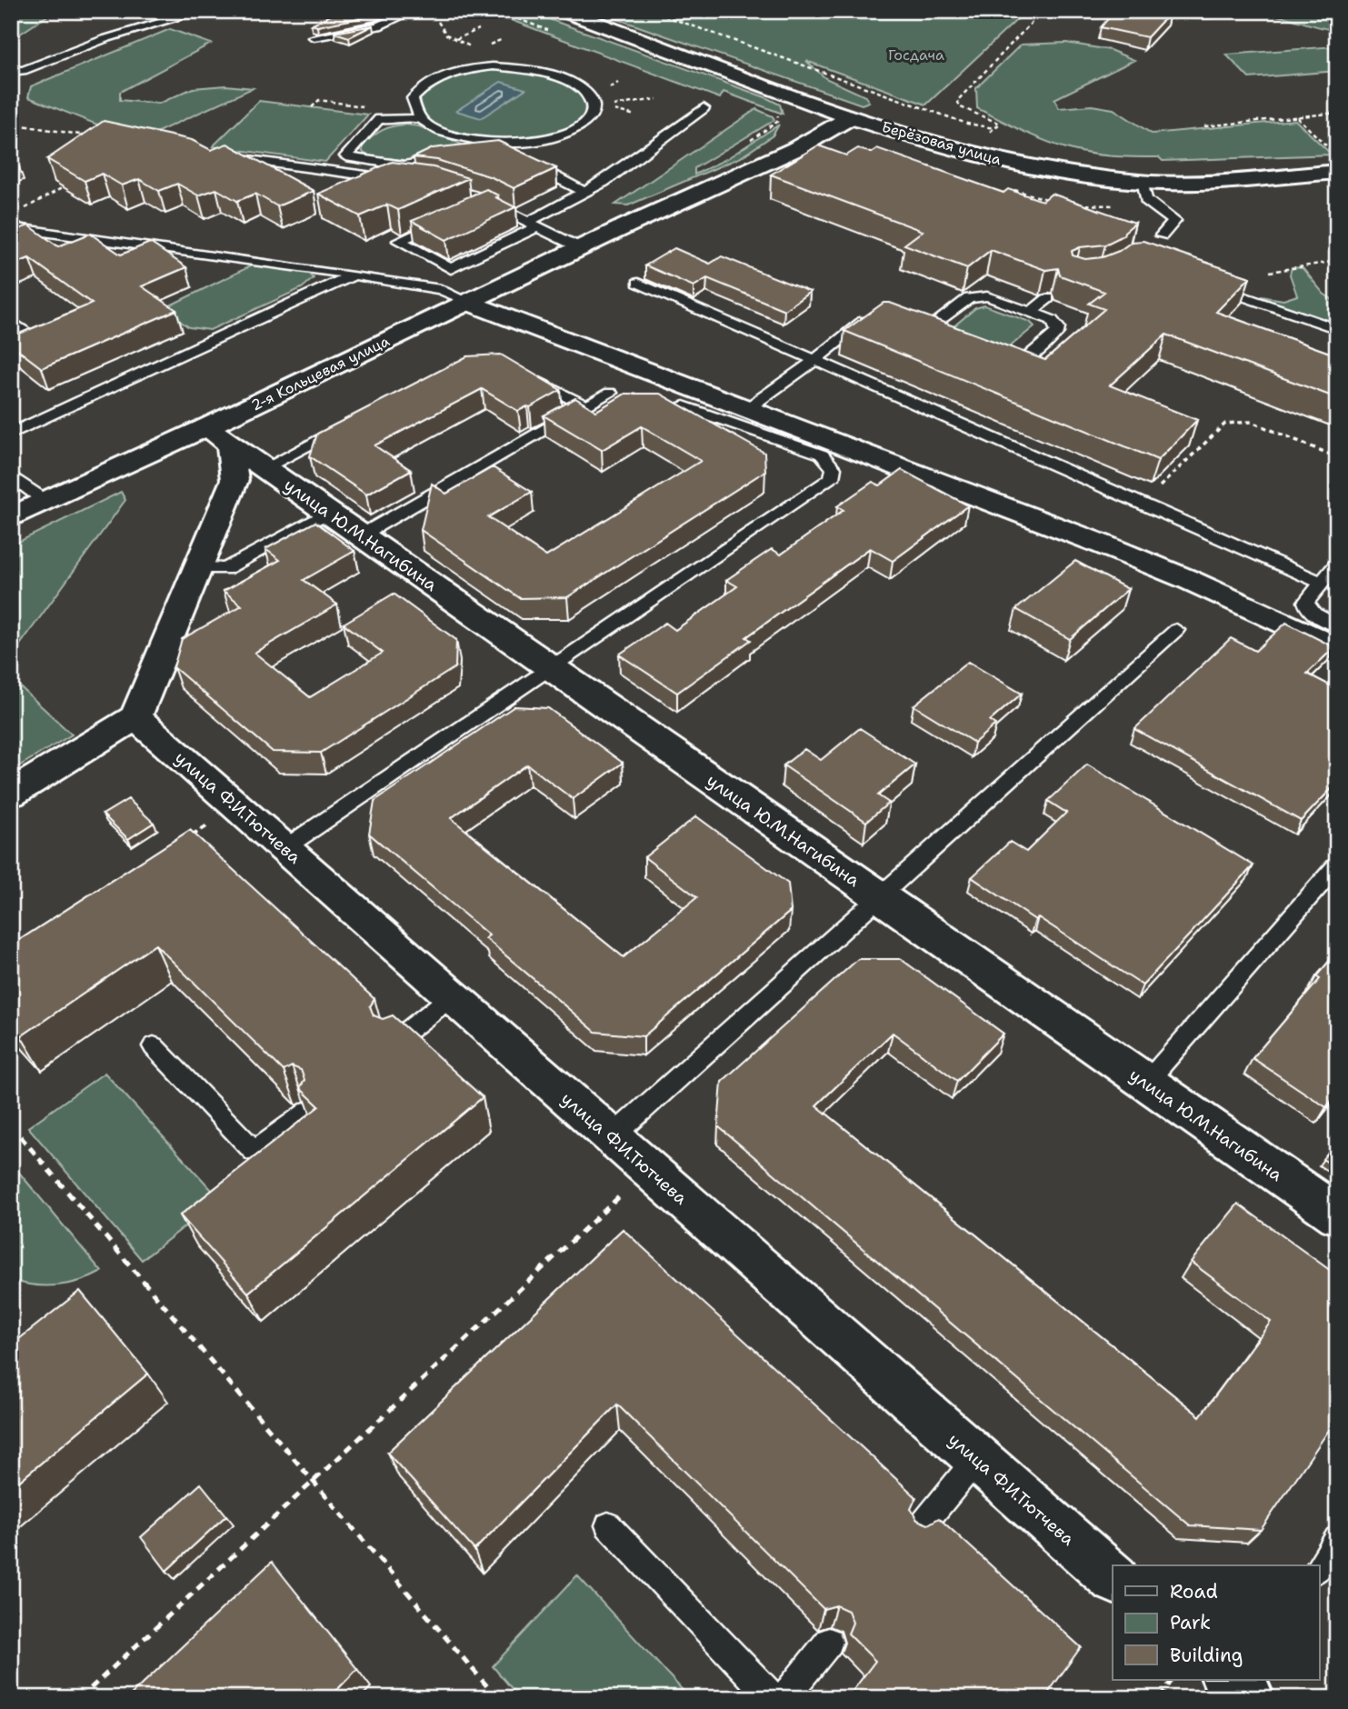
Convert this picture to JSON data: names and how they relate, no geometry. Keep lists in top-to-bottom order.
{
  "streets": {
    "street": [
      "Берёзовая улица",
      "2-я Кольцевая улица",
      "улица Ю.М.Нагибина",
      "улица Ф.И.Тютчева"
    ]
  },
  "crossings": [
    ["Берёзовая улица", "2-я Кольцевая улица"],
    ["2-я Кольцевая улица", "улица Ю.М.Нагибина"]
  ],
  "parks": ["Госдача"],
  "legend": ["Road", "Park", "Building"]
}
